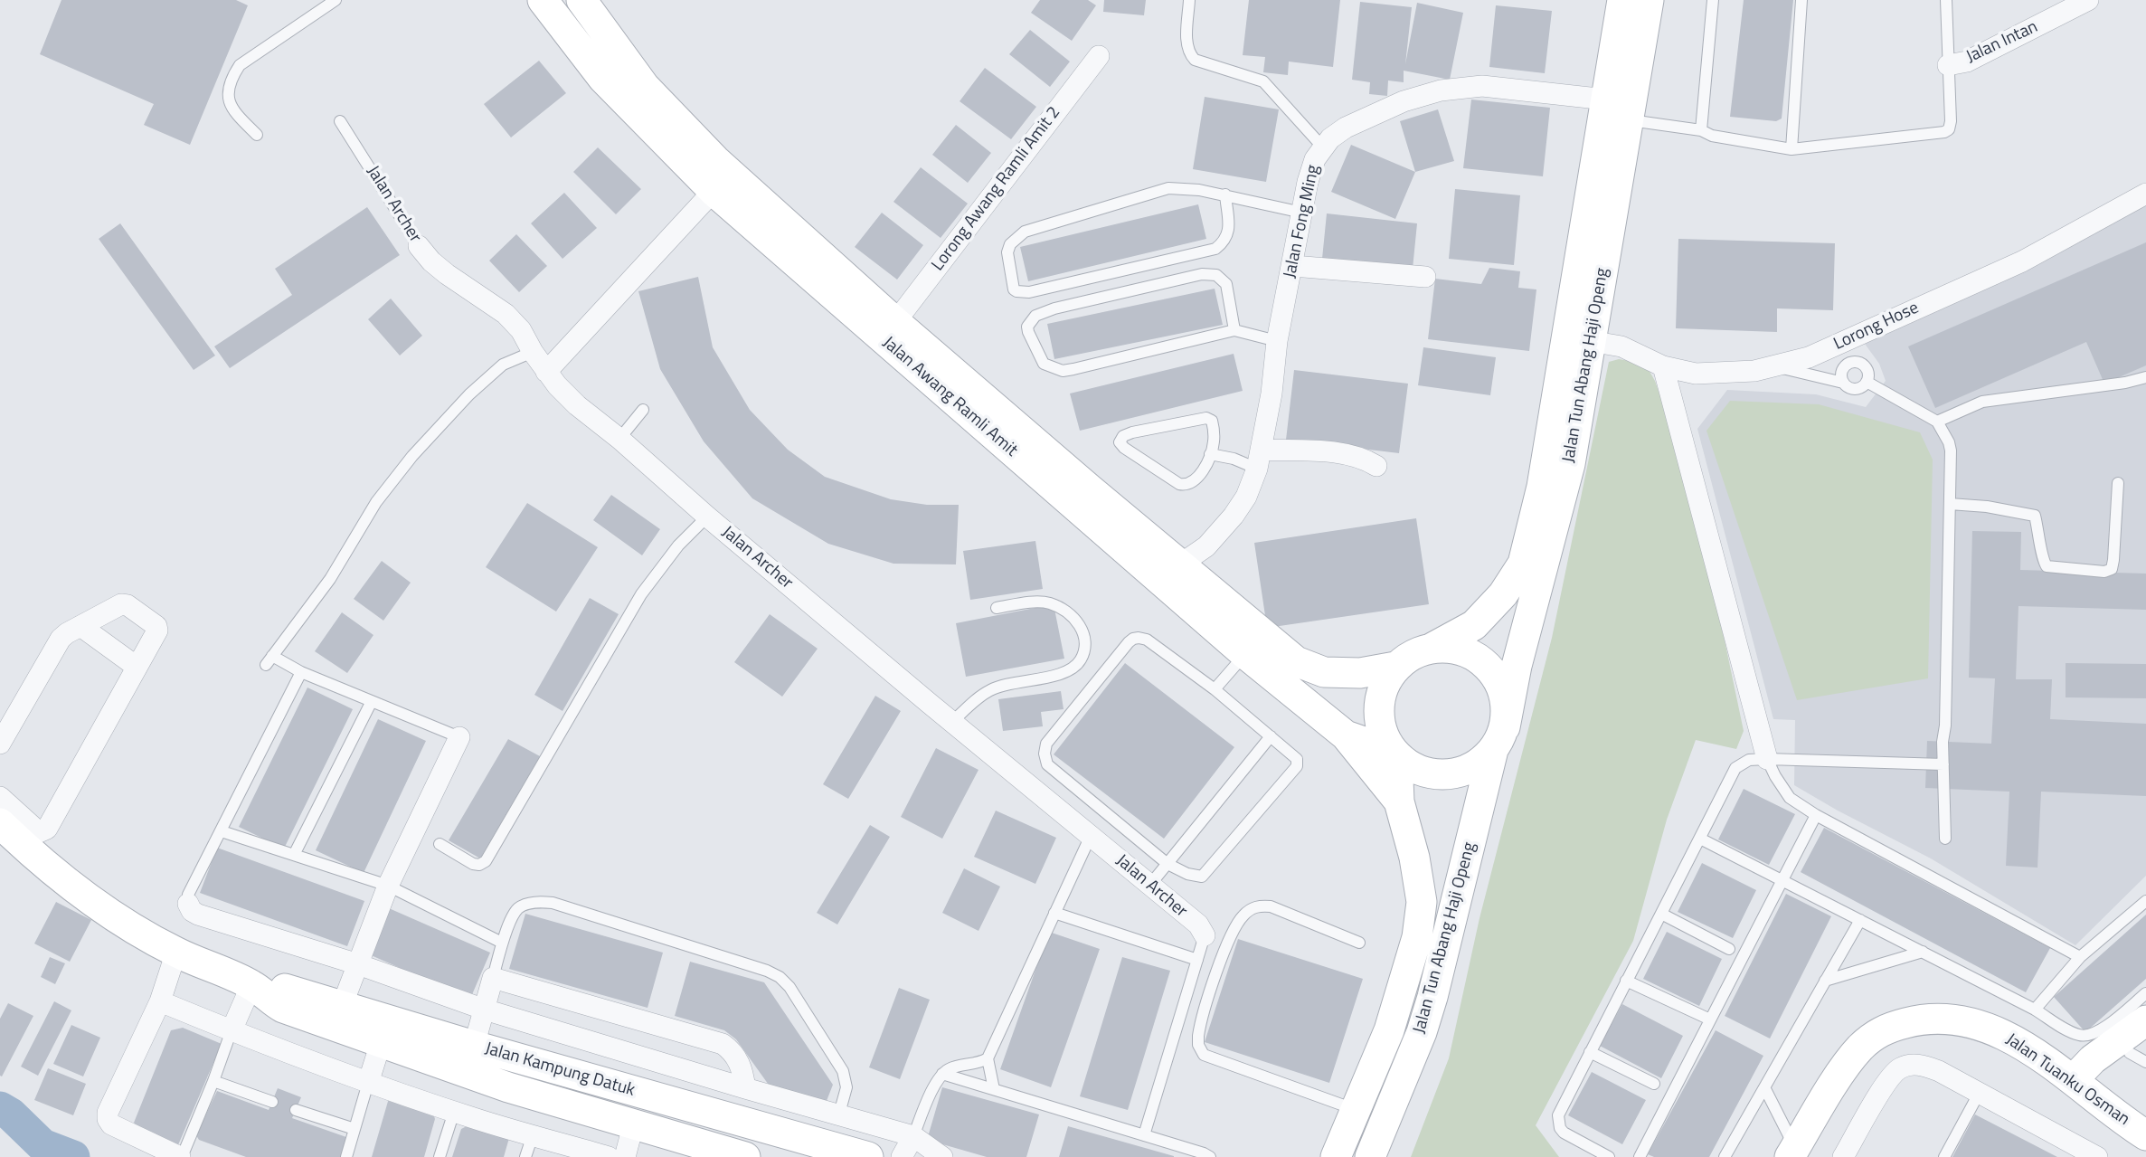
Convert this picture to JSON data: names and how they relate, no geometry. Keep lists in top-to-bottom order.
{
  "streets": {
    "main road": [
      "Jalan Tun Abang Haji Openg",
      "Jalan Awang Ramli Amit",
      "Jalan Kampung Datuk",
      "Jalan Tuanku Osman"
    ],
    "street": [
      "Jalan Intan",
      "Lorong Awang Ramli Amit 2",
      "Jalan Archer",
      "Jalan Fong Ming",
      "Lorong Hose"
    ]
  },
  "crossings": [
    ["Lorong Awang Ramli Amit 2", "Jalan Awang Ramli Amit"],
    ["Jalan Fong Ming", "Jalan Tun Abang Haji Openg"],
    ["Jalan Fong Ming", "Jalan Awang Ramli Amit"],
    ["Lorong Hose", "Jalan Tun Abang Haji Openg"],
    ["Jalan Tun Abang Haji Openg", "Jalan Awang Ramli Amit"]
  ]
}
